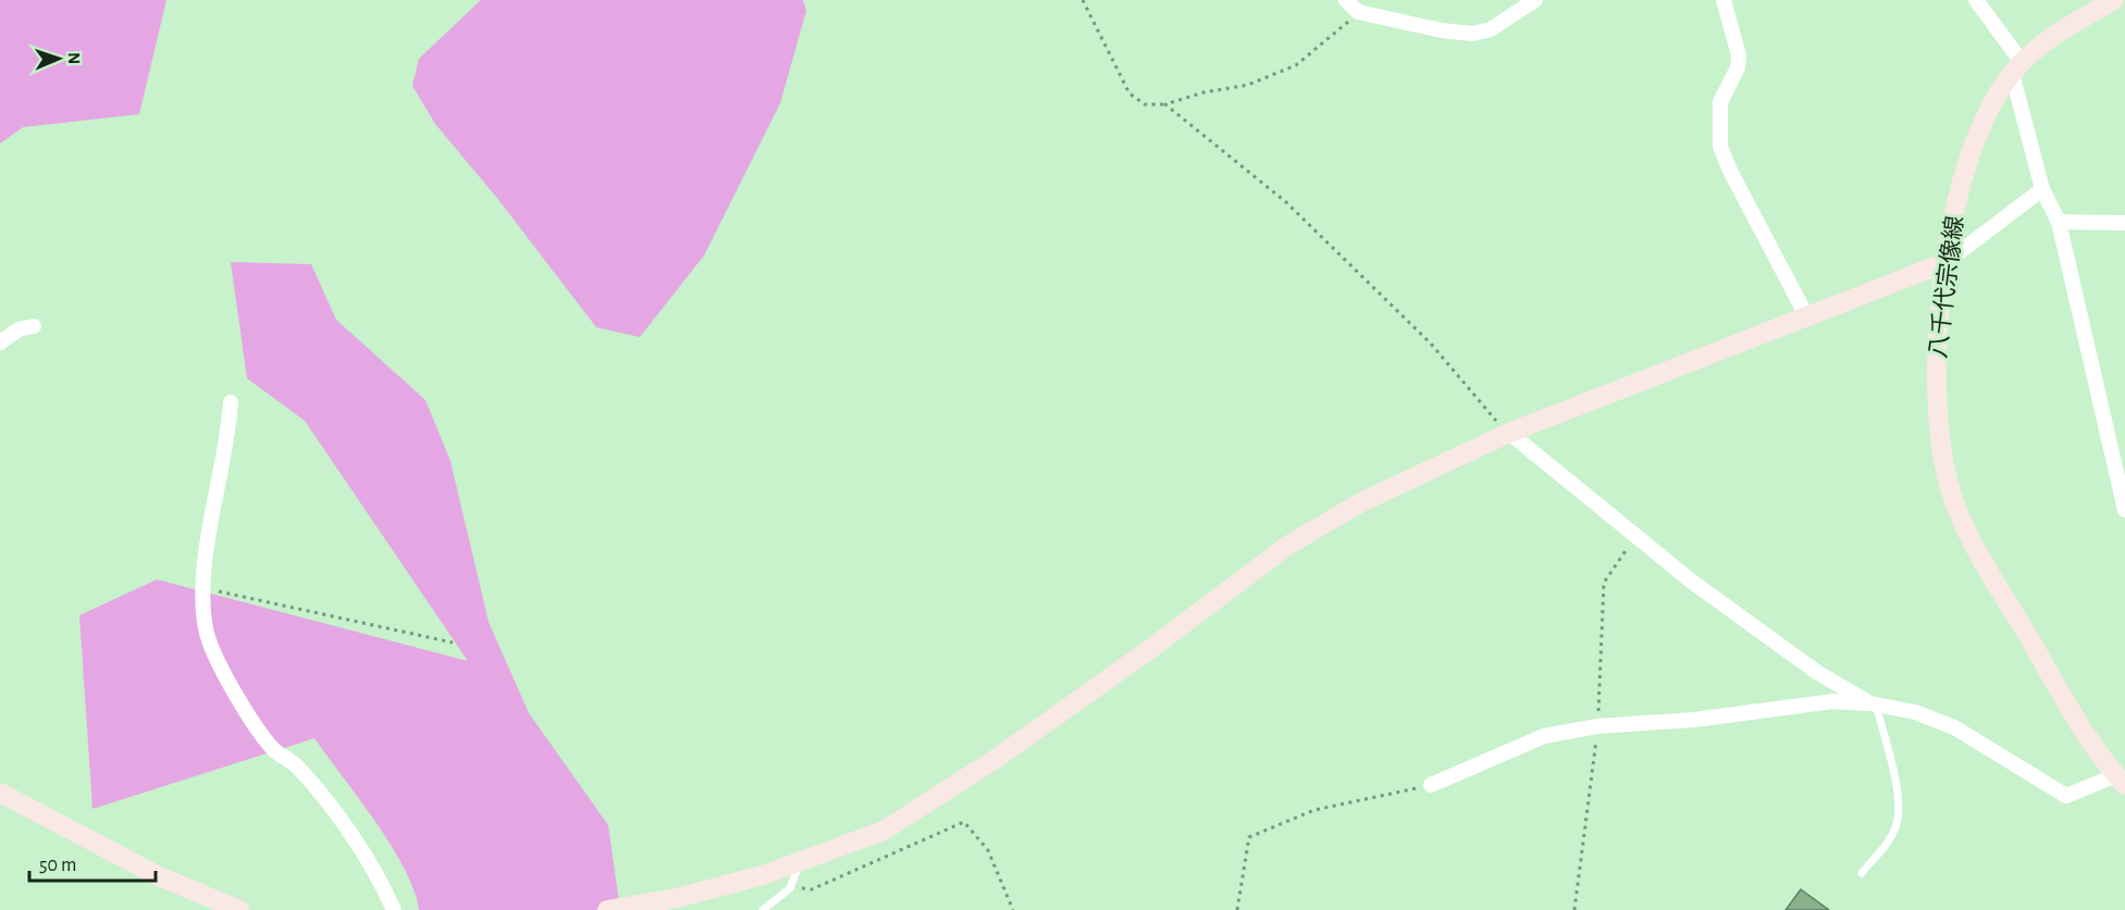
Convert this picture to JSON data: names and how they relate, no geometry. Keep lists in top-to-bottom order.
{
  "streets": {
    "street": ["八千代宗像線"]
  },
  "scale_bar": "50 m",
  "north": "right"
}
